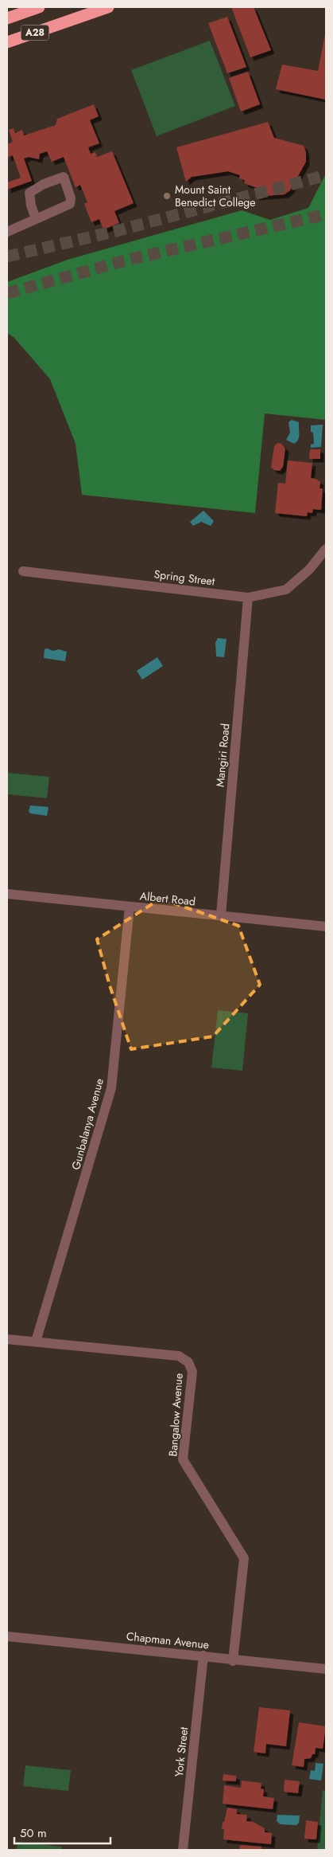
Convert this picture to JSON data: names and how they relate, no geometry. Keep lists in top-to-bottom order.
{
  "streets": {
    "highway": ["A28"],
    "street": [
      "Spring Street",
      "Mangiri Road",
      "Albert Road",
      "Gunbalanya Avenue",
      "Bangalow Avenue",
      "Chapman Avenue",
      "York Street"
    ]
  },
  "crossings": [
    ["Spring Street", "Mangiri Road"],
    ["Mangiri Road", "Albert Road"],
    ["Albert Road", "Gunbalanya Avenue"],
    ["Gunbalanya Avenue", "Bangalow Avenue"],
    ["Bangalow Avenue", "Chapman Avenue"],
    ["Chapman Avenue", "York Street"]
  ],
  "places": ["Mount Saint Benedict College"],
  "scale_bar": "50 m"
}
